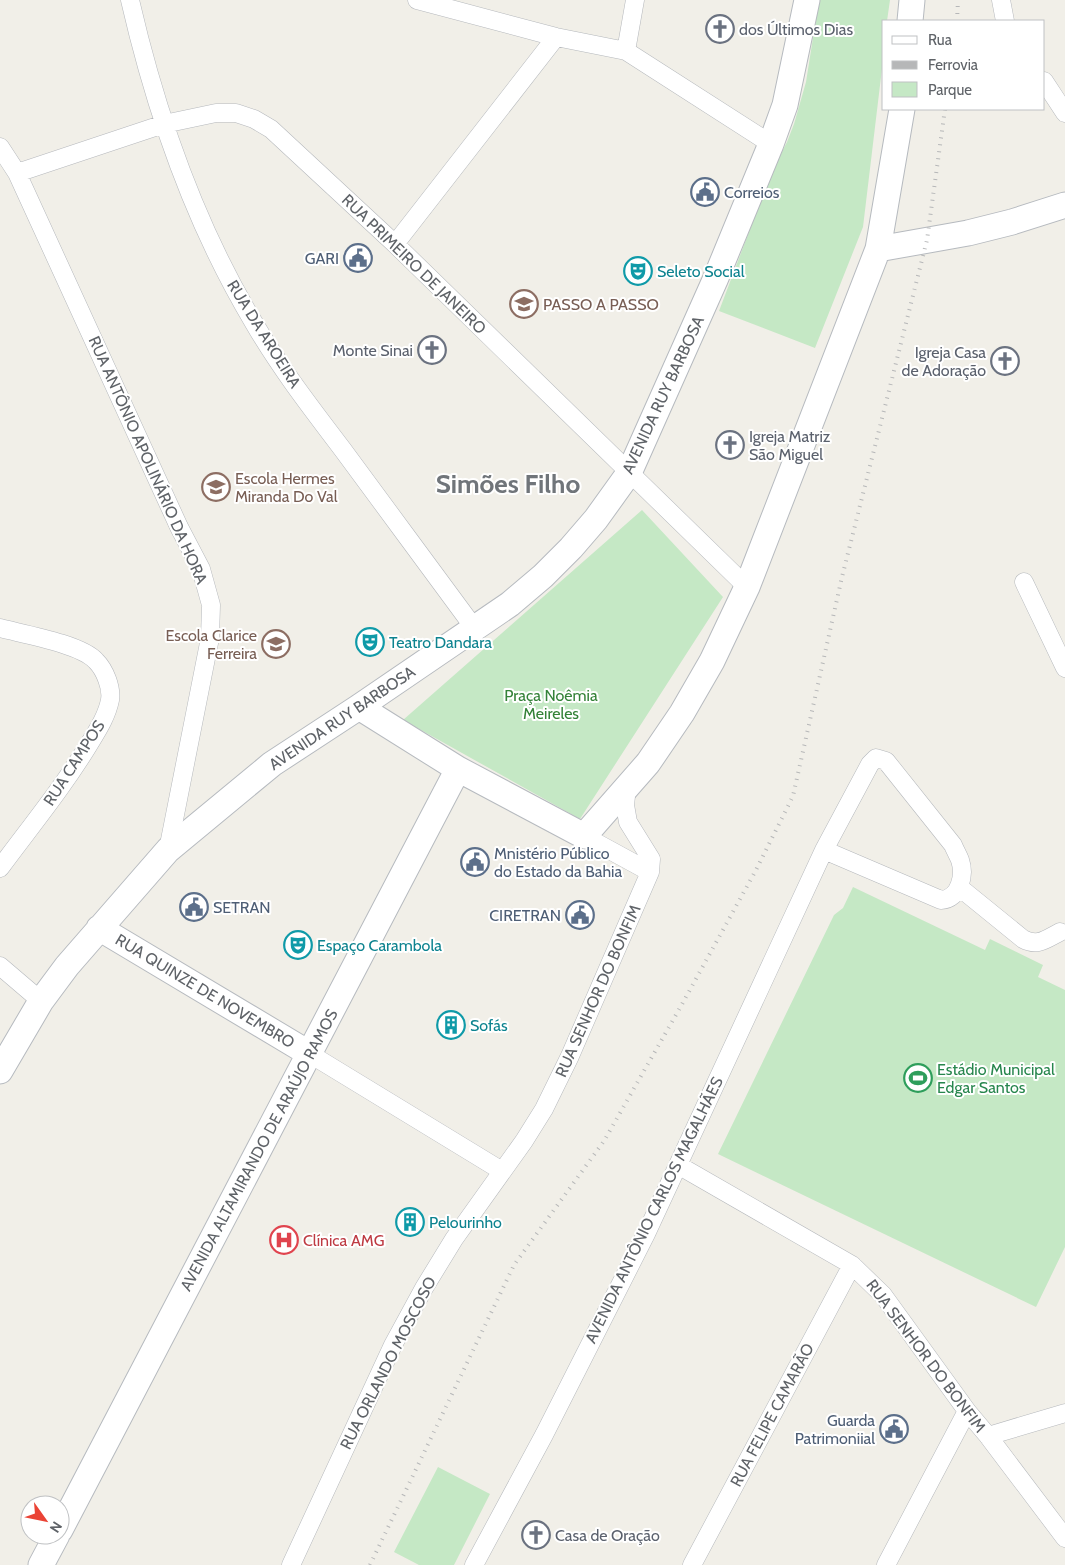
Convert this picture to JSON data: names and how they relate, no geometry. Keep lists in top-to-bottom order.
{
  "streets": {
    "main road": ["AVENIDA RUY BARBOSA", "RUA QUINZE DE NOVEMBRO", "AVENIDA ALTAMIRANDO DE ARAÚJO RAMOS"],
    "street": [
      "RUA PRIMEIRO DE JANEIRO",
      "RUA DA AROEIRA",
      "RUA ANTÔNIO APOLINÁRIO DA HORA",
      "RUA CAMPOS",
      "RUA SENHOR DO BONFIM",
      "AVENIDA ANTÔNIO CARLOS MAGALHÃES",
      "RUA ORLANDO MOSCOSO",
      "RUA FELIPE CAMARÃO"
    ]
  },
  "crossings": [
    ["RUA PRIMEIRO DE JANEIRO", "RUA DA AROEIRA"],
    ["RUA PRIMEIRO DE JANEIRO", "AVENIDA RUY BARBOSA"],
    ["RUA PRIMEIRO DE JANEIRO", "RUA ANTÔNIO APOLINÁRIO DA HORA"],
    ["RUA DA AROEIRA", "AVENIDA RUY BARBOSA"],
    ["AVENIDA RUY BARBOSA", "RUA ANTÔNIO APOLINÁRIO DA HORA"],
    ["AVENIDA RUY BARBOSA", "RUA QUINZE DE NOVEMBRO"],
    ["RUA QUINZE DE NOVEMBRO", "AVENIDA ALTAMIRANDO DE ARAÚJO RAMOS"],
    ["RUA SENHOR DO BONFIM", "AVENIDA ANTÔNIO CARLOS MAGALHÃES"],
    ["RUA SENHOR DO BONFIM", "RUA ORLANDO MOSCOSO"],
    ["RUA SENHOR DO BONFIM", "RUA FELIPE CAMARÃO"]
  ],
  "districts": ["Simões Filho"],
  "parks": ["Praça Noêmia Meireles"],
  "places": {
    "church": [
      "dos Últimos Dias",
      "Monte Sinai",
      "Igreja Casa de Adoração",
      "Igreja Matriz São Miguel",
      "Casa de Oração"
    ],
    "public building": [
      "Correios",
      "GARI",
      "Mnistério Público do Estado da Bahia",
      "SETRAN",
      "CIRETRAN",
      "Guarda Patrimoniial"
    ],
    "theatre": ["Seleto Social", "Teatro Dandara", "Espaço Carambola"],
    "school or university": ["PASSO A PASSO", "Escola Hermes Miranda Do Val", "Escola Clarice Ferreira"],
    "building": ["Sofás", "Pelourinho"],
    "sports": ["Estádio Municipal Edgar Santos"],
    "hospital": ["Clínica AMG"]
  },
  "legend": ["Rua", "Ferrovia", "Parque"],
  "north": "bottom right"
}
